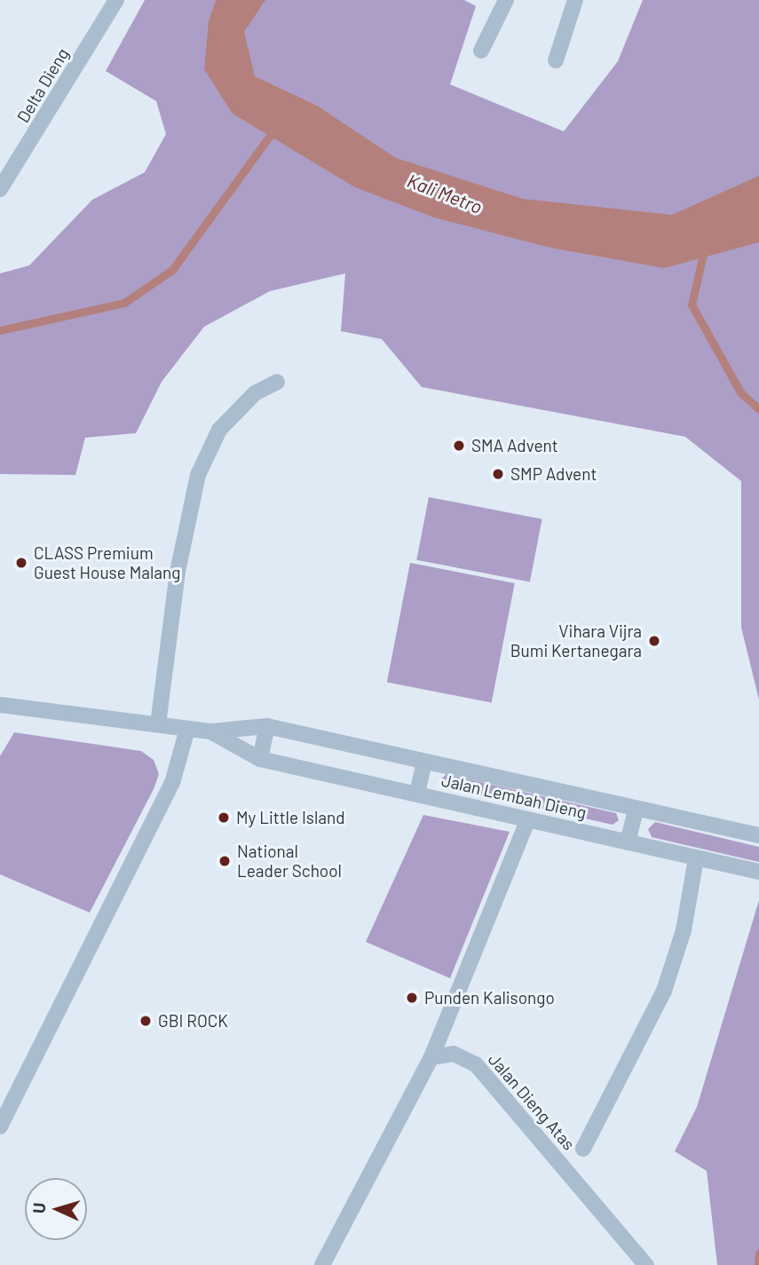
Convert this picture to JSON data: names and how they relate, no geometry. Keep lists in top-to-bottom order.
{
  "streets": {
    "street": ["Delta Dieng", "Jalan Lembah Dieng", "Jalan Dieng Atas"]
  },
  "water": ["Kali Metro"],
  "places": [
    "SMA Advent",
    "SMP Advent",
    "CLASS Premium Guest House Malang",
    "Vihara Vijra Bumi Kertanegara",
    "My Little Island",
    "National Leader School",
    "Punden Kalisongo",
    "GBI ROCK"
  ],
  "north": "left"
}
